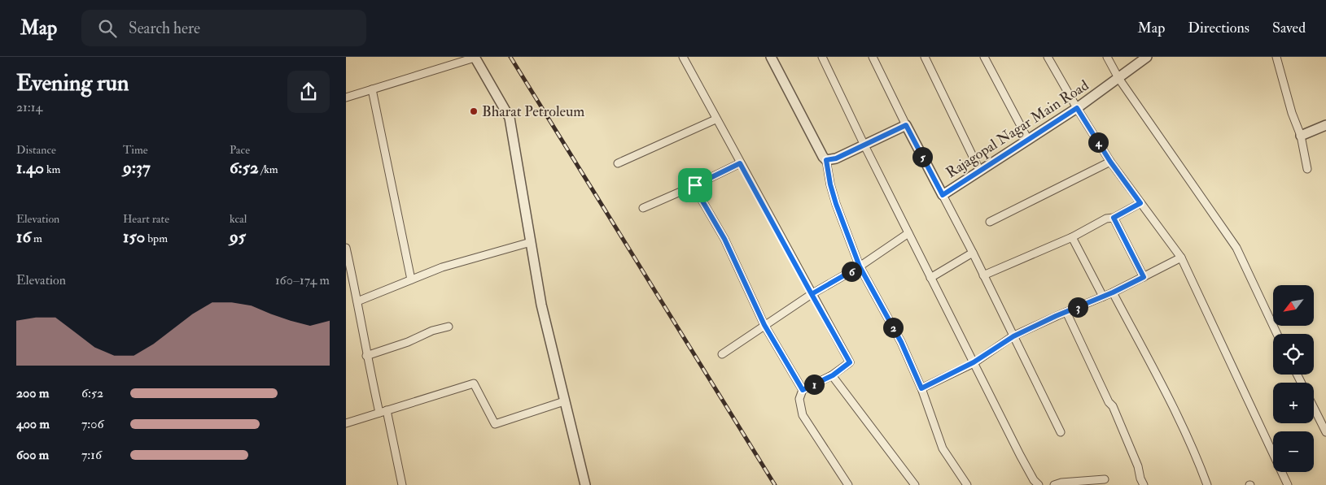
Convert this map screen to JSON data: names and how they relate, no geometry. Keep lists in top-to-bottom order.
{
  "streets": {
    "street": ["Rajagopal Nagar Main Road"]
  },
  "places": ["Bharat Petroleum"],
  "north": "bottom left",
  "page": {
    "header": "Map",
    "search": "Search here",
    "nav": ["Map", "Directions", "Saved"],
    "heading": ["Evening run", "21:14"],
    "stats": [
      ["Distance", "1.40 km"],
      ["Time", "9:37"],
      ["Pace", "6:52 /km"],
      ["Elevation", "16 m"],
      ["Heart rate", "150 bpm"],
      ["kcal", "95"]
    ],
    "pins": [
      "4",
      "5",
      "6",
      "3",
      "2",
      "1"
    ],
    "chart": ["Elevation", "160–174 m"],
    "map_buttons": ["+", "−"],
    "list": [
      {
        "name": "200 m",
        "note": "6:52"
      },
      {
        "name": "400 m",
        "note": "7:06"
      },
      {
        "name": "600 m",
        "note": "7:16"
      }
    ]
  }
}
